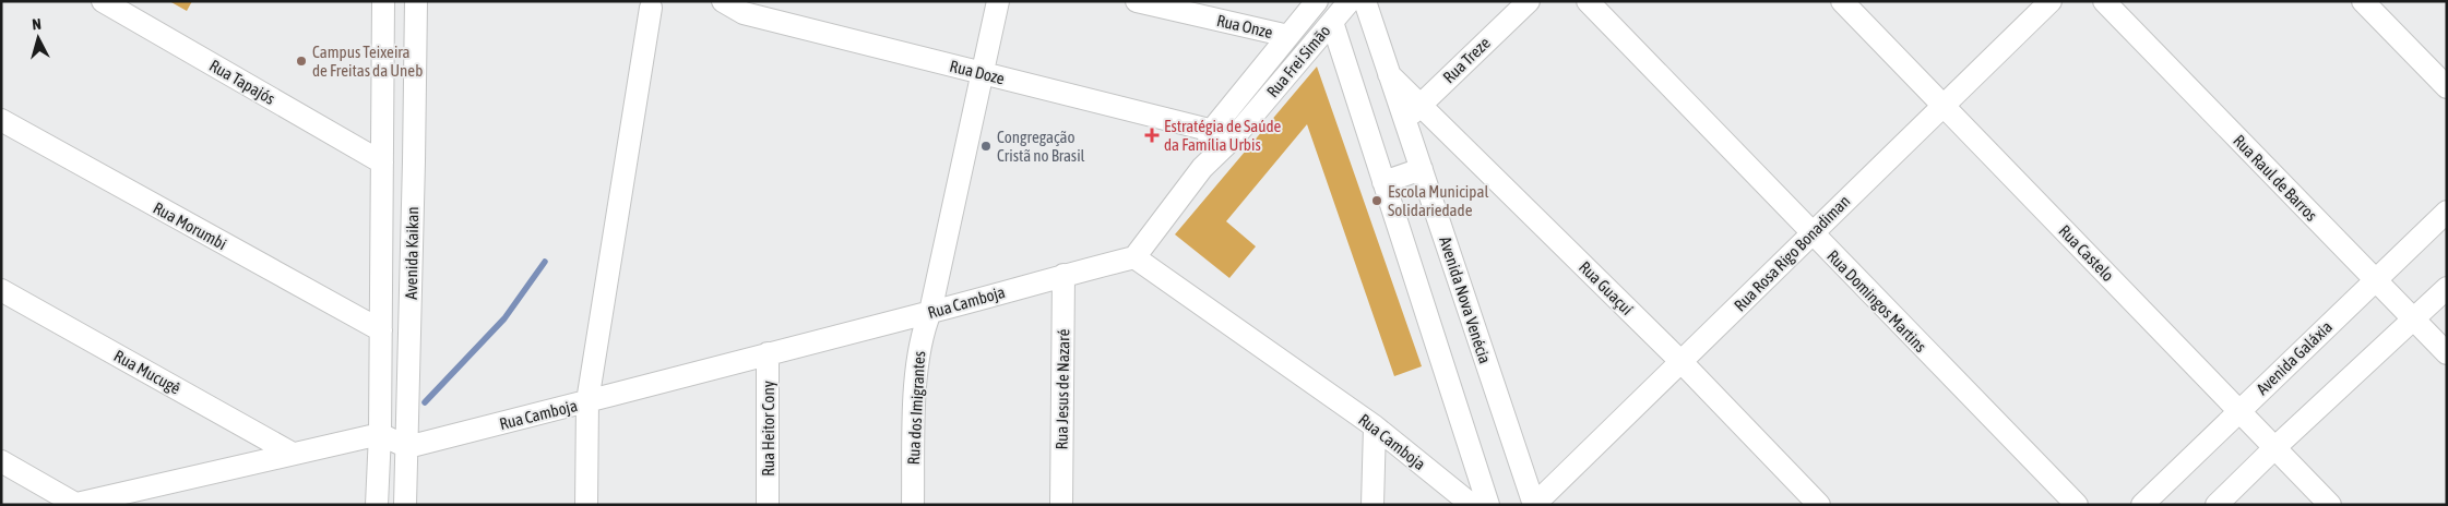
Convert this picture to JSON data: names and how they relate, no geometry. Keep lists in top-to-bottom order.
{
  "streets": {
    "street": [
      "Rua Onze",
      "Rua Treze",
      "Rua Frei Simão",
      "Rua Doze",
      "Rua Tapajós",
      "Rua Raul de Barros",
      "Rua Morumbi",
      "Avenida Kaikan",
      "Rua Rosa Rigo Bonadiman",
      "Rua Castelo",
      "Rua Guaçuí",
      "Avenida Nova Venécia",
      "Rua Domingos Martins",
      "Rua Camboja",
      "Avenida Galáxia",
      "Rua Mucugê",
      "Rua Jesus de Nazaré",
      "Rua dos Imigrantes",
      "Rua Heitor Cony"
    ]
  },
  "crossings": [
    ["Rua Onze", "Rua Frei Simão"],
    ["Rua Treze", "Rua Guaçuí"],
    ["Rua Treze", "Avenida Nova Venécia"],
    ["Rua Frei Simão", "Rua Doze"],
    ["Rua Frei Simão", "Rua Camboja"],
    ["Rua Doze", "Rua dos Imigrantes"],
    ["Rua Tapajós", "Avenida Kaikan"],
    ["Rua Raul de Barros", "Avenida Galáxia"],
    ["Rua Morumbi", "Avenida Kaikan"],
    ["Avenida Kaikan", "Rua Camboja"],
    ["Rua Rosa Rigo Bonadiman", "Rua Castelo"],
    ["Rua Rosa Rigo Bonadiman", "Rua Guaçuí"],
    ["Rua Rosa Rigo Bonadiman", "Avenida Nova Venécia"],
    ["Rua Rosa Rigo Bonadiman", "Rua Domingos Martins"],
    ["Rua Castelo", "Avenida Galáxia"],
    ["Rua Guaçuí", "Avenida Nova Venécia"],
    ["Rua Camboja", "Rua Mucugê"],
    ["Rua Camboja", "Rua Jesus de Nazaré"],
    ["Rua Camboja", "Rua dos Imigrantes"],
    ["Rua Camboja", "Rua Heitor Cony"]
  ],
  "places": {
    "other": ["Campus Teixeira de Freitas da Uneb", "Congregação Cristã no Brasil", "Escola Municipal Solidariedade"],
    "health": ["Estratégia de Saúde da Família Urbis"]
  },
  "north": "top"
}
